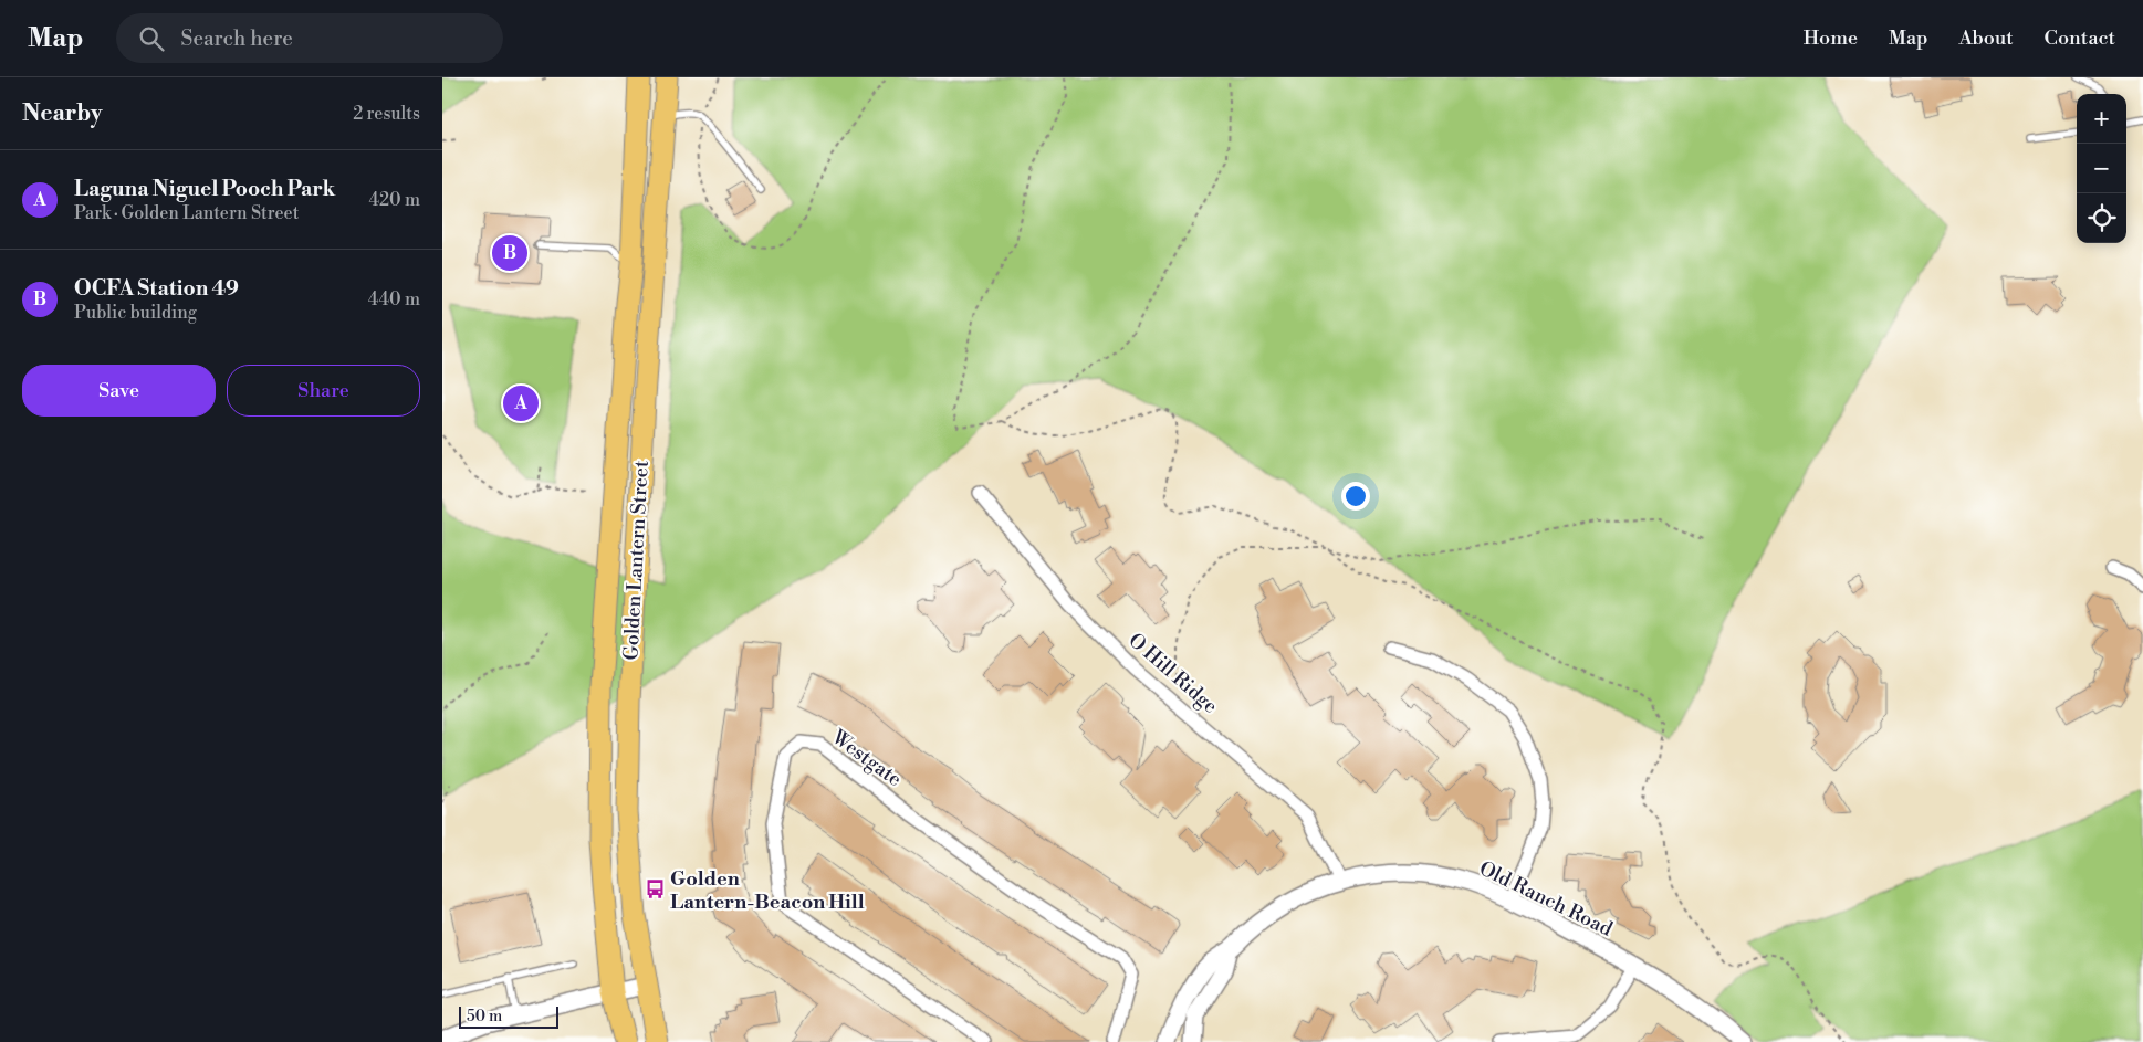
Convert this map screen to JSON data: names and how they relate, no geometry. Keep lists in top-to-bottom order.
{
  "streets": {
    "main road": ["Golden Lantern Street"],
    "street": ["O Hill Ridge", "Westgate", "Old Ranch Road"]
  },
  "crossings": [
    ["O Hill Ridge", "Old Ranch Road"]
  ],
  "places": {
    "bus stop": ["Golden Lantern-Beacon Hill"]
  },
  "scale_bar": "50 m",
  "page": {
    "header": "Map",
    "search": "Search here",
    "nav": [
      "Home",
      "Map",
      "About",
      "Contact"
    ],
    "heading": ["Nearby", "2 results"],
    "map_buttons": ["+", "−"],
    "list": [
      {
        "mark": "A",
        "name": "Laguna Niguel Pooch Park",
        "note": "Park · Golden Lantern Street",
        "value": "420 m"
      },
      {
        "mark": "B",
        "name": "OCFA Station 49",
        "note": "Public building",
        "value": "440 m"
      }
    ],
    "pins": ["B", "A"],
    "buttons": ["Save", "Share"],
    "scale": "50 m"
  }
}
